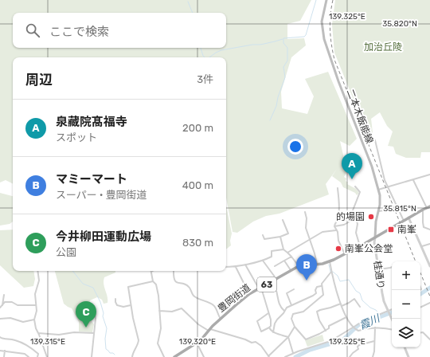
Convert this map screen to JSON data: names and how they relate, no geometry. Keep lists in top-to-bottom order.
{
  "streets": {
    "main road": ["二本木飯能線", "63", "豊岡街道"],
    "street": ["桂通り"]
  },
  "crossings": [
    ["二本木飯能線", "桂通り"],
    ["二本木飯能線", "豊岡街道"],
    ["桂通り", "豊岡街道"]
  ],
  "water": ["霞川"],
  "parks": ["加治丘陵"],
  "places": {
    "other": ["的場園", "南峯公会堂"],
    "transit": ["南峯"]
  },
  "page": {
    "search": "ここで検索",
    "heading": ["周辺", "3件"],
    "list": [
      {
        "mark": "A",
        "name": "泉藏院髙福寺",
        "note": "スポット",
        "value": "200 m"
      },
      {
        "mark": "B",
        "name": "マミーマート",
        "note": "スーパー · 豊岡街道",
        "value": "400 m"
      },
      {
        "mark": "C",
        "name": "今井柳田運動広場",
        "note": "公園",
        "value": "830 m"
      }
    ],
    "pins": ["A", "B", "C"],
    "map_buttons": ["+", "−"]
  },
  "coordinates": [
    "139.325°E",
    "35.820°N",
    "35.815°N",
    "139.315°E",
    "139.320°E"
  ]
}
